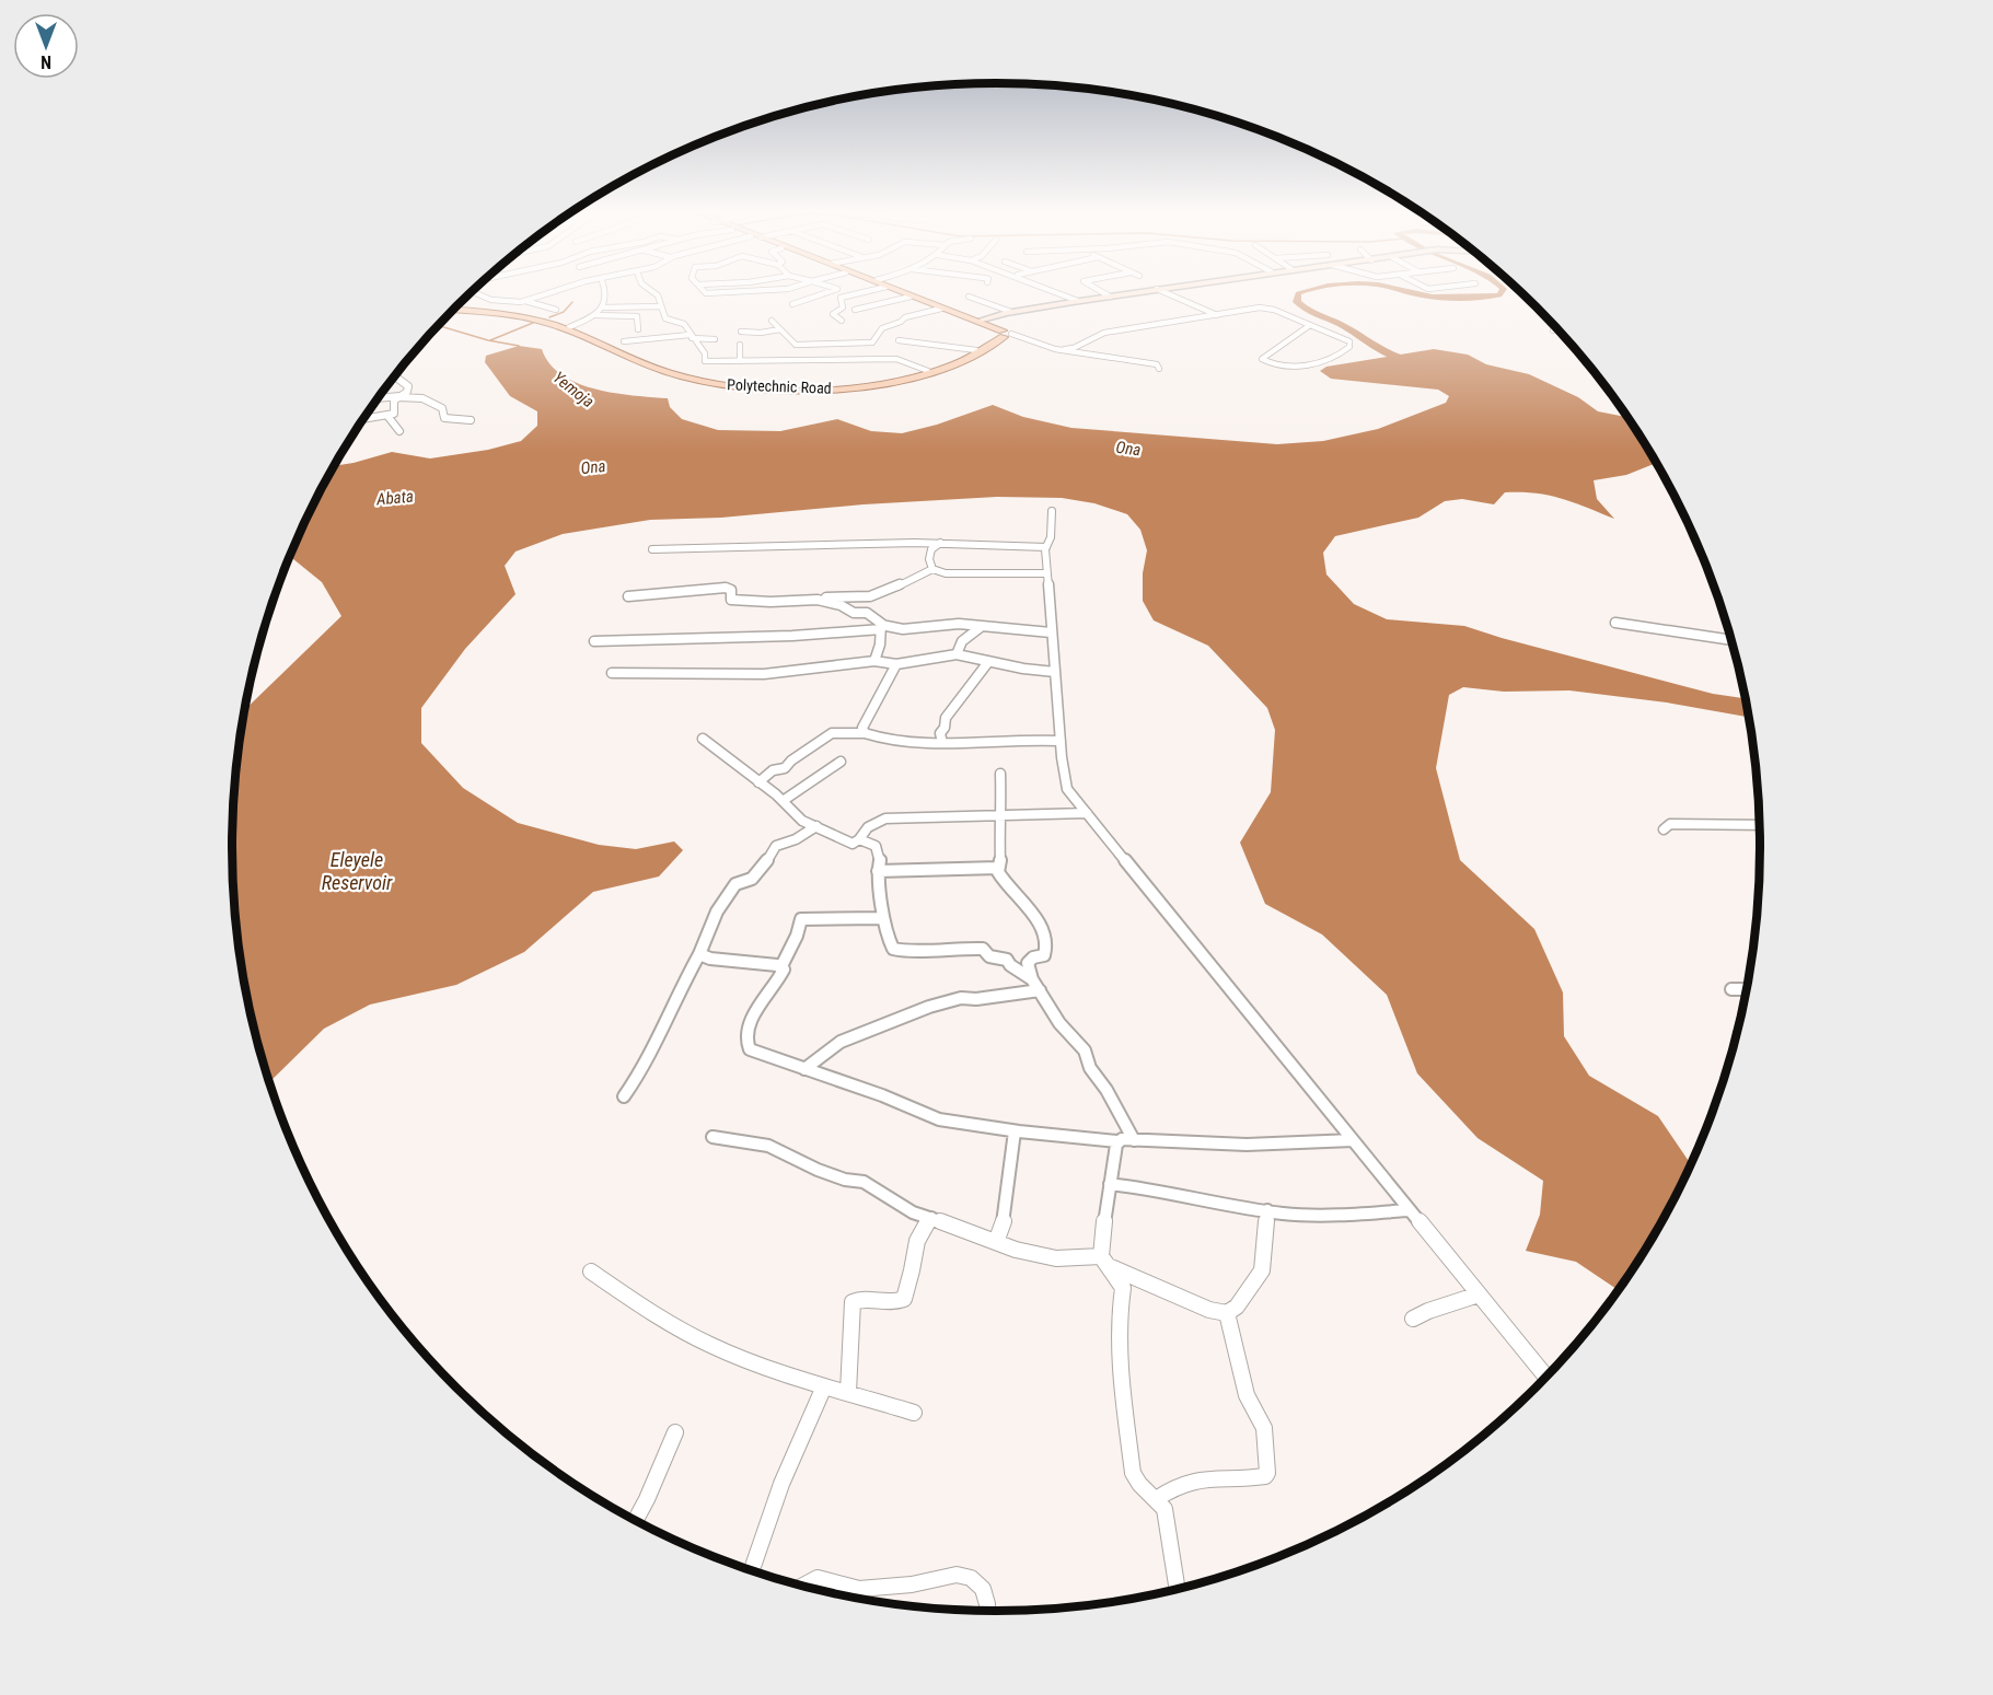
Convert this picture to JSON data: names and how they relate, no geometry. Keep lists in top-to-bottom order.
{
  "streets": {
    "main road": ["Polytechnic Road"]
  },
  "water": [
    "Yemoja",
    "Ona",
    "Abata",
    "Eleyele Reservoir"
  ],
  "north": "bottom"
}
